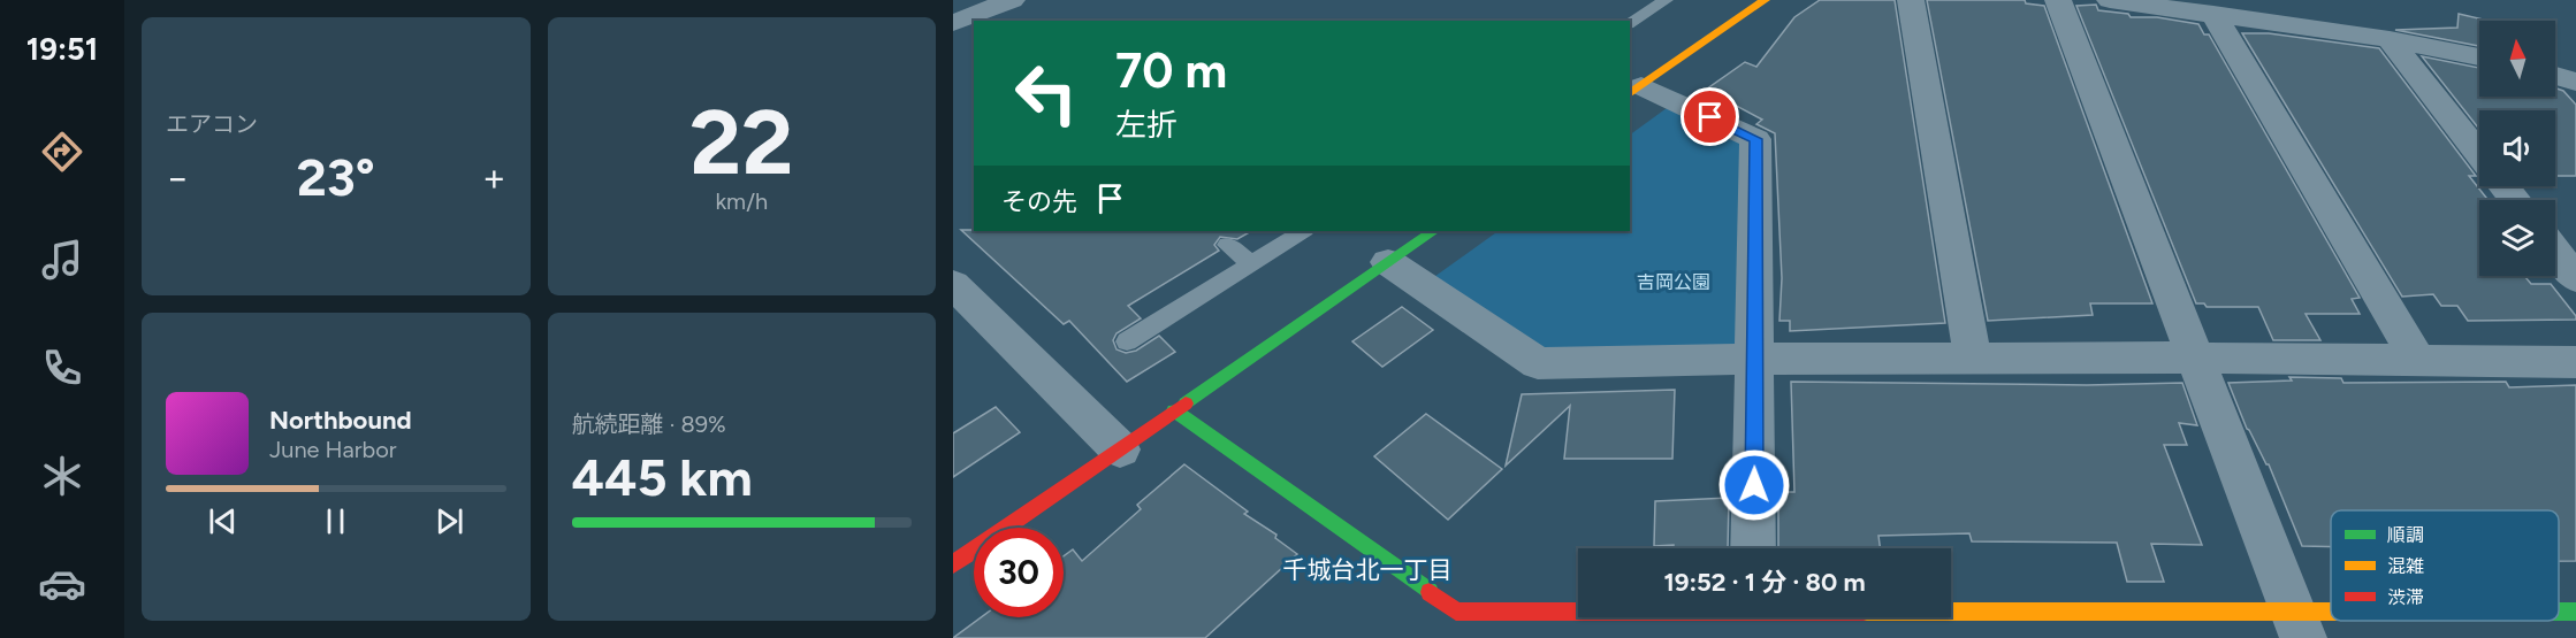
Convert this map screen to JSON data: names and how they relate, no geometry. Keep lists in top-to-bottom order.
{
  "districts": ["千城台北一丁目"],
  "parks": ["吉岡公園"],
  "legend": ["順調", "混雑", "渋滞"],
  "north": "top",
  "page": {
    "tabs": "19:51",
    "tile": [
      "エアコン",
      ["22", "km/h"],
      ["航続距離 · 89%", "445 km"]
    ],
    "turn": ["70 m", "左折"],
    "heat": ["−", "23°", "+"],
    "then": "その先",
    "song": ["Northbound", "June Harbor"],
    "limit": "30",
    "trip": "19:52 · 1 分 · 80 m"
  }
}
